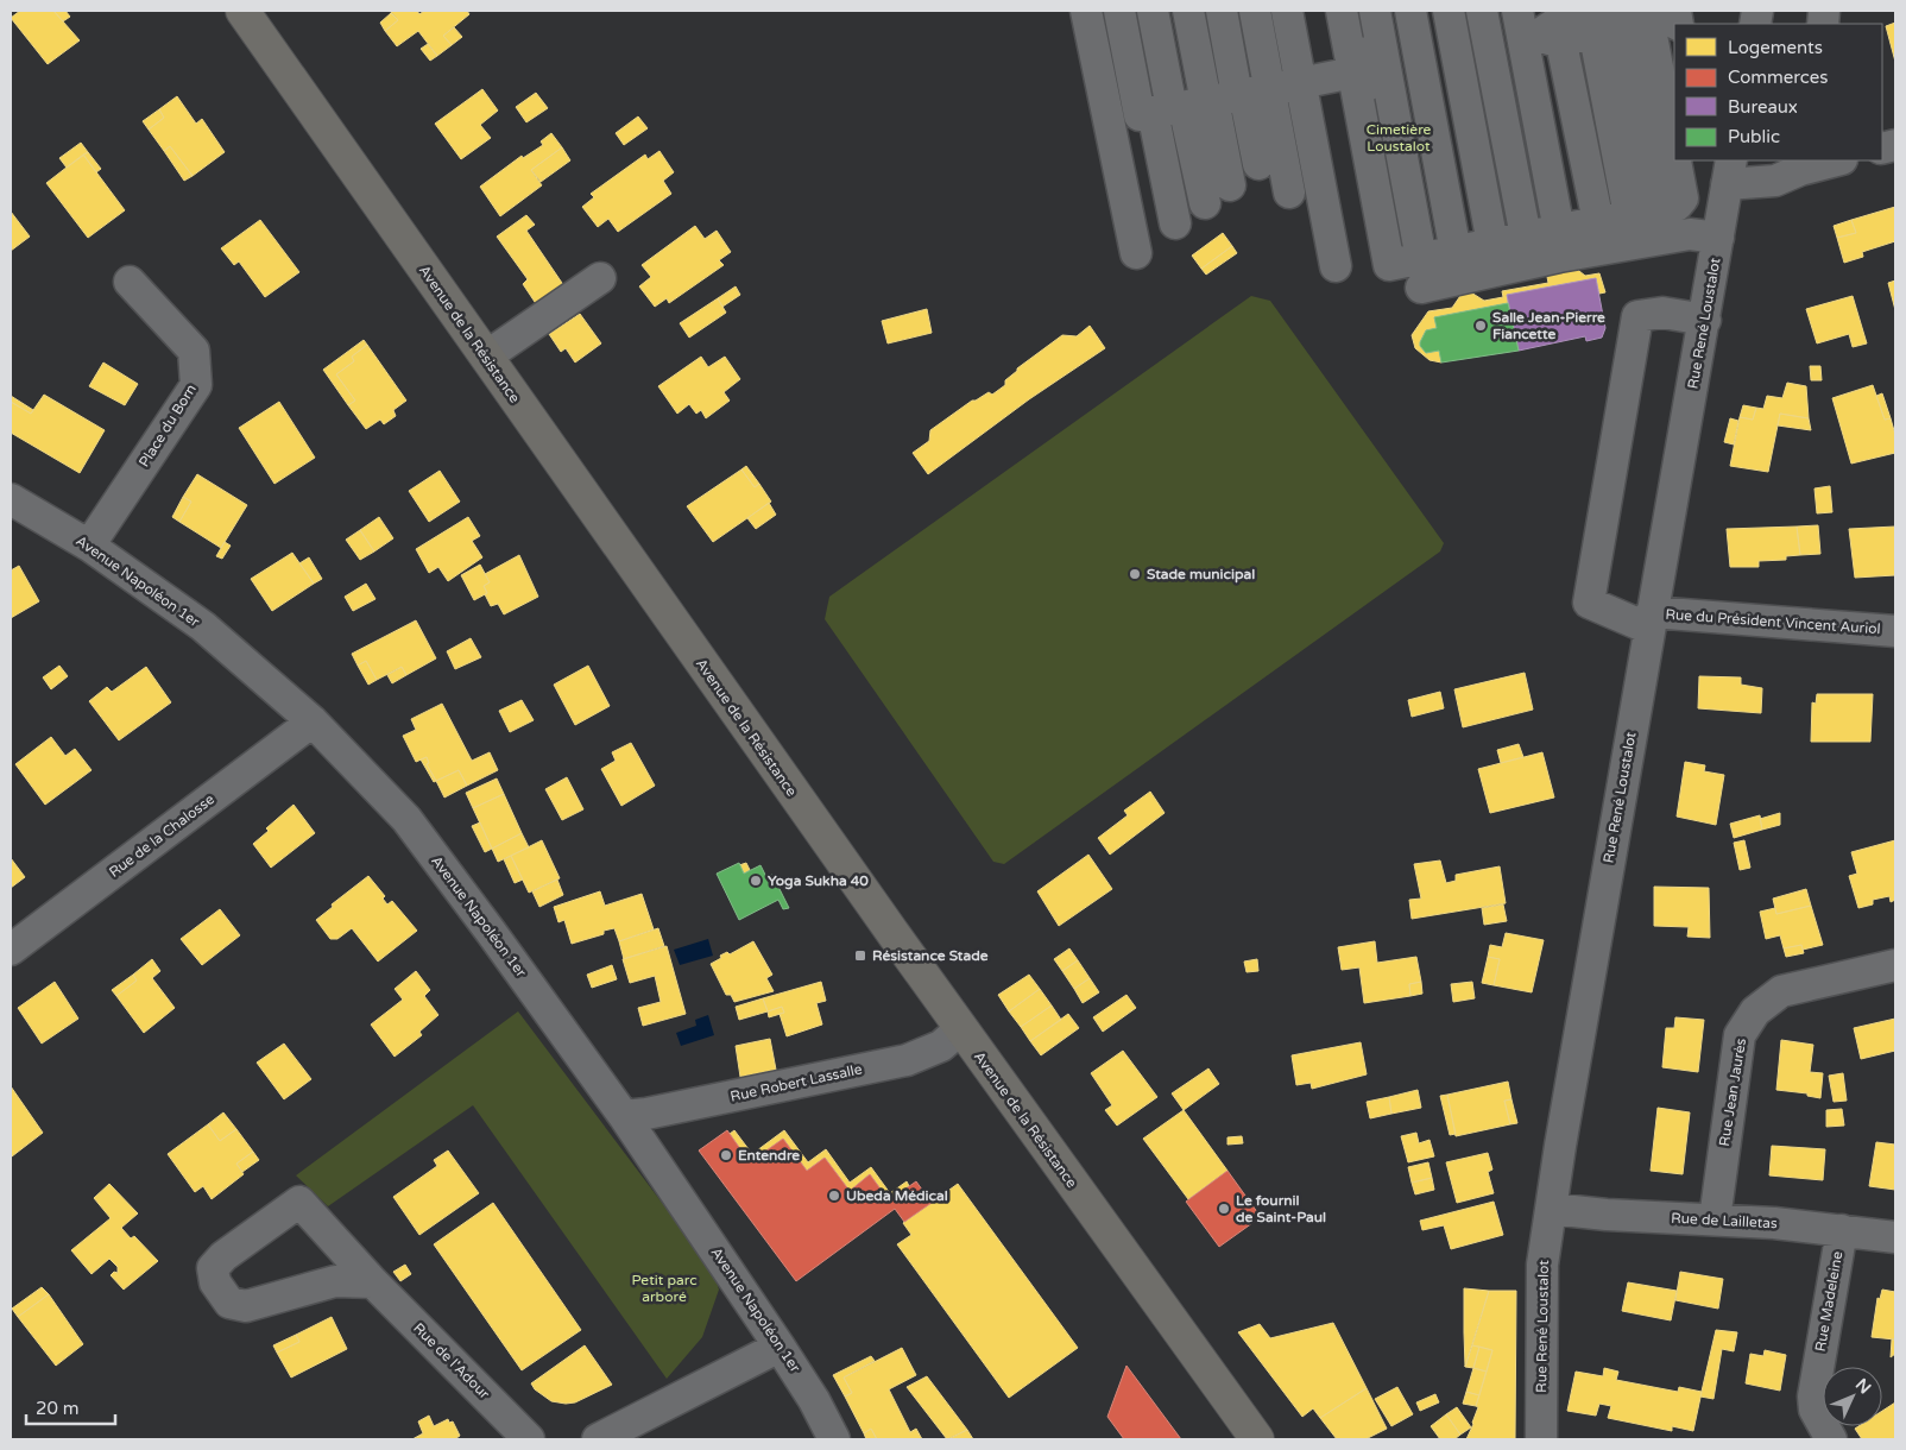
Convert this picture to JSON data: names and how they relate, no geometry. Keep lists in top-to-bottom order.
{
  "streets": {
    "main road": ["Avenue de la Résistance"],
    "street": [
      "Rue René Loustalot",
      "Place du Born",
      "Avenue Napoléon 1er",
      "Rue du Président Vincent Auriol",
      "Rue de la Chalosse",
      "Rue Robert Lassalle",
      "Rue Jean Jaurès",
      "Rue de Lailletas",
      "Rue Madeleine",
      "Rue de l'Adour"
    ]
  },
  "crossings": [
    ["Rue René Loustalot", "Rue du Président Vincent Auriol"],
    ["Rue René Loustalot", "Rue de Lailletas"],
    ["Avenue de la Résistance", "Rue Robert Lassalle"],
    ["Place du Born", "Avenue Napoléon 1er"],
    ["Avenue Napoléon 1er", "Rue de la Chalosse"],
    ["Avenue Napoléon 1er", "Rue Robert Lassalle"],
    ["Rue Jean Jaurès", "Rue de Lailletas"],
    ["Rue de Lailletas", "Rue Madeleine"]
  ],
  "parks": ["Cimetière Loustalot", "Petit parc arboré"],
  "places": {
    "other": [
      "Salle Jean-Pierre Fiancette",
      "Stade municipal",
      "Yoga Sukha 40",
      "Entendre",
      "Ubeda Médical",
      "Le fournil de Saint-Paul"
    ],
    "transit": ["Résistance Stade"]
  },
  "legend": [
    "Logements",
    "Commerces",
    "Bureaux",
    "Public"
  ],
  "scale_bar": "20 m",
  "north": "top right"
}
